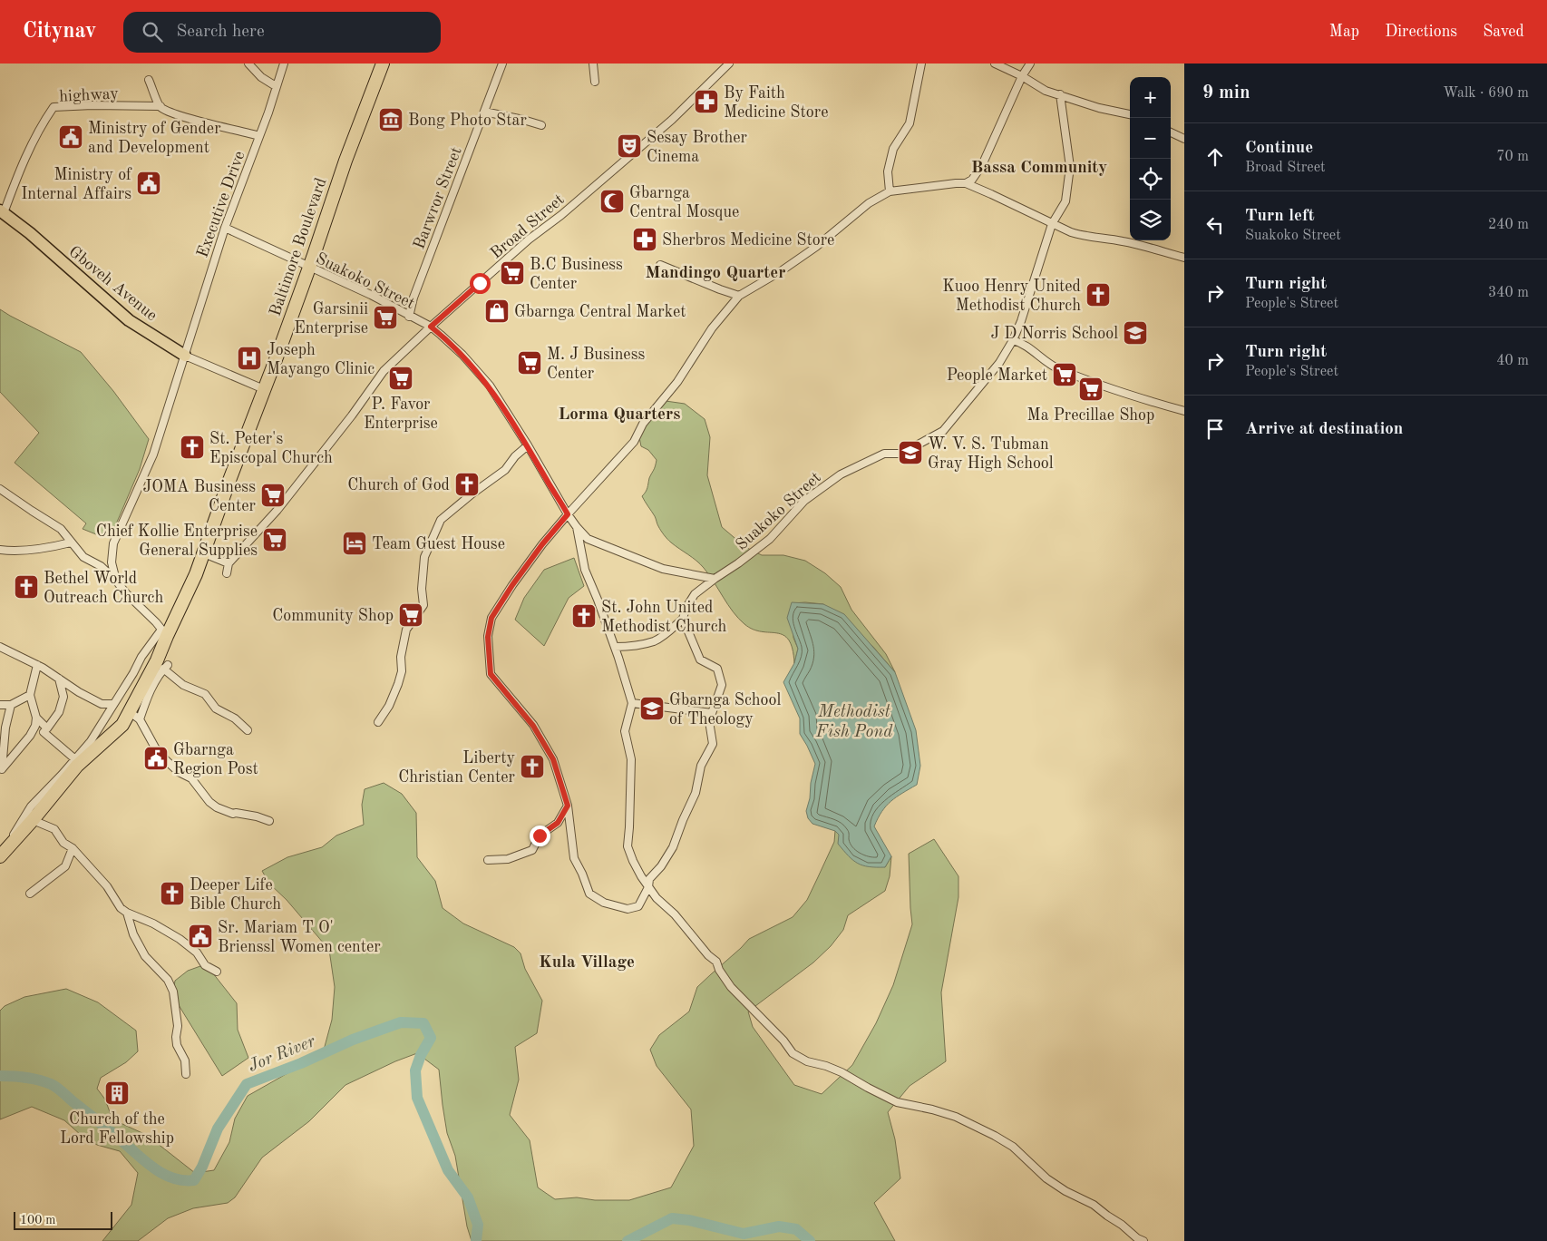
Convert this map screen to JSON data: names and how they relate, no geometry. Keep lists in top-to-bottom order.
{
  "streets": {
    "highway": ["Baltimore Boulevard"],
    "main road": ["Gboveh Avenue"],
    "street": [
      "highway",
      "Barwror Street",
      "Executive Drive",
      "Broad Street",
      "Suakoko Street"
    ]
  },
  "crossings": [
    ["highway", "Executive Drive"],
    ["highway", "Gboveh Avenue"],
    ["Barwror Street", "Suakoko Street"],
    ["Executive Drive", "Suakoko Street"],
    ["Executive Drive", "Gboveh Avenue"],
    ["Broad Street", "Suakoko Street"],
    ["Baltimore Boulevard", "Suakoko Street"],
    ["Baltimore Boulevard", "Gboveh Avenue"]
  ],
  "districts": [
    "Bassa Community",
    "Mandingo Quarter",
    "Lorma Quarters",
    "Kula Village"
  ],
  "water": ["Methodist Fish Pond", "Jor River"],
  "places": {
    "pharmacy": ["By Faith Medicine Store", "Sherbros Medicine Store"],
    "museum": ["Bong Photo Star"],
    "public building": [
      "Ministry of Gender and Development",
      "Ministry of Internal Affairs",
      "Gbarnga Region Post",
      "Sr. Mariam T O' Brienssl Women center"
    ],
    "theatre": ["Sesay Brother Cinema"],
    "mosque": ["Gbarnga Central Mosque"],
    "supermarket": [
      "B.C Business Center",
      "Garsinii Enterprise",
      "M. J Business Center",
      "People Market",
      "P. Favor Enterprise",
      "Ma Precillae Shop",
      "JOMA Business Center",
      "Chief Kollie Enterprise General Supplies",
      "Community Shop"
    ],
    "church": [
      "Kuoo Henry United Methodist Church",
      "St. Peter's Episcopal Church",
      "Church of God",
      "Bethel World Outreach Church",
      "St. John United Methodist Church",
      "Liberty Christian Center",
      "Deeper Life Bible Church"
    ],
    "shop": ["Gbarnga Central Market"],
    "school or university": ["J D Norris School", "W. V. S. Tubman Gray High School", "Gbarnga School of Theology"],
    "hospital": ["Joseph Mayango Clinic"],
    "hotel": ["Team Guest House"],
    "building": ["Church of the Lord Fellowship"]
  },
  "scale_bar": "100 m",
  "page": {
    "header": "Citynav",
    "search": "Search here",
    "nav": ["Map", "Directions", "Saved"],
    "heading": ["9 min", "Walk · 690 m"],
    "map_buttons": ["+", "−"],
    "list": [
      ["Continue", "Broad Street", "70 m"],
      ["Turn left", "Suakoko Street", "240 m"],
      ["Turn right", "People's Street", "340 m"],
      ["Turn right", "People's Street", "40 m"],
      "Arrive at destination"
    ],
    "scale": "100 m"
  }
}
